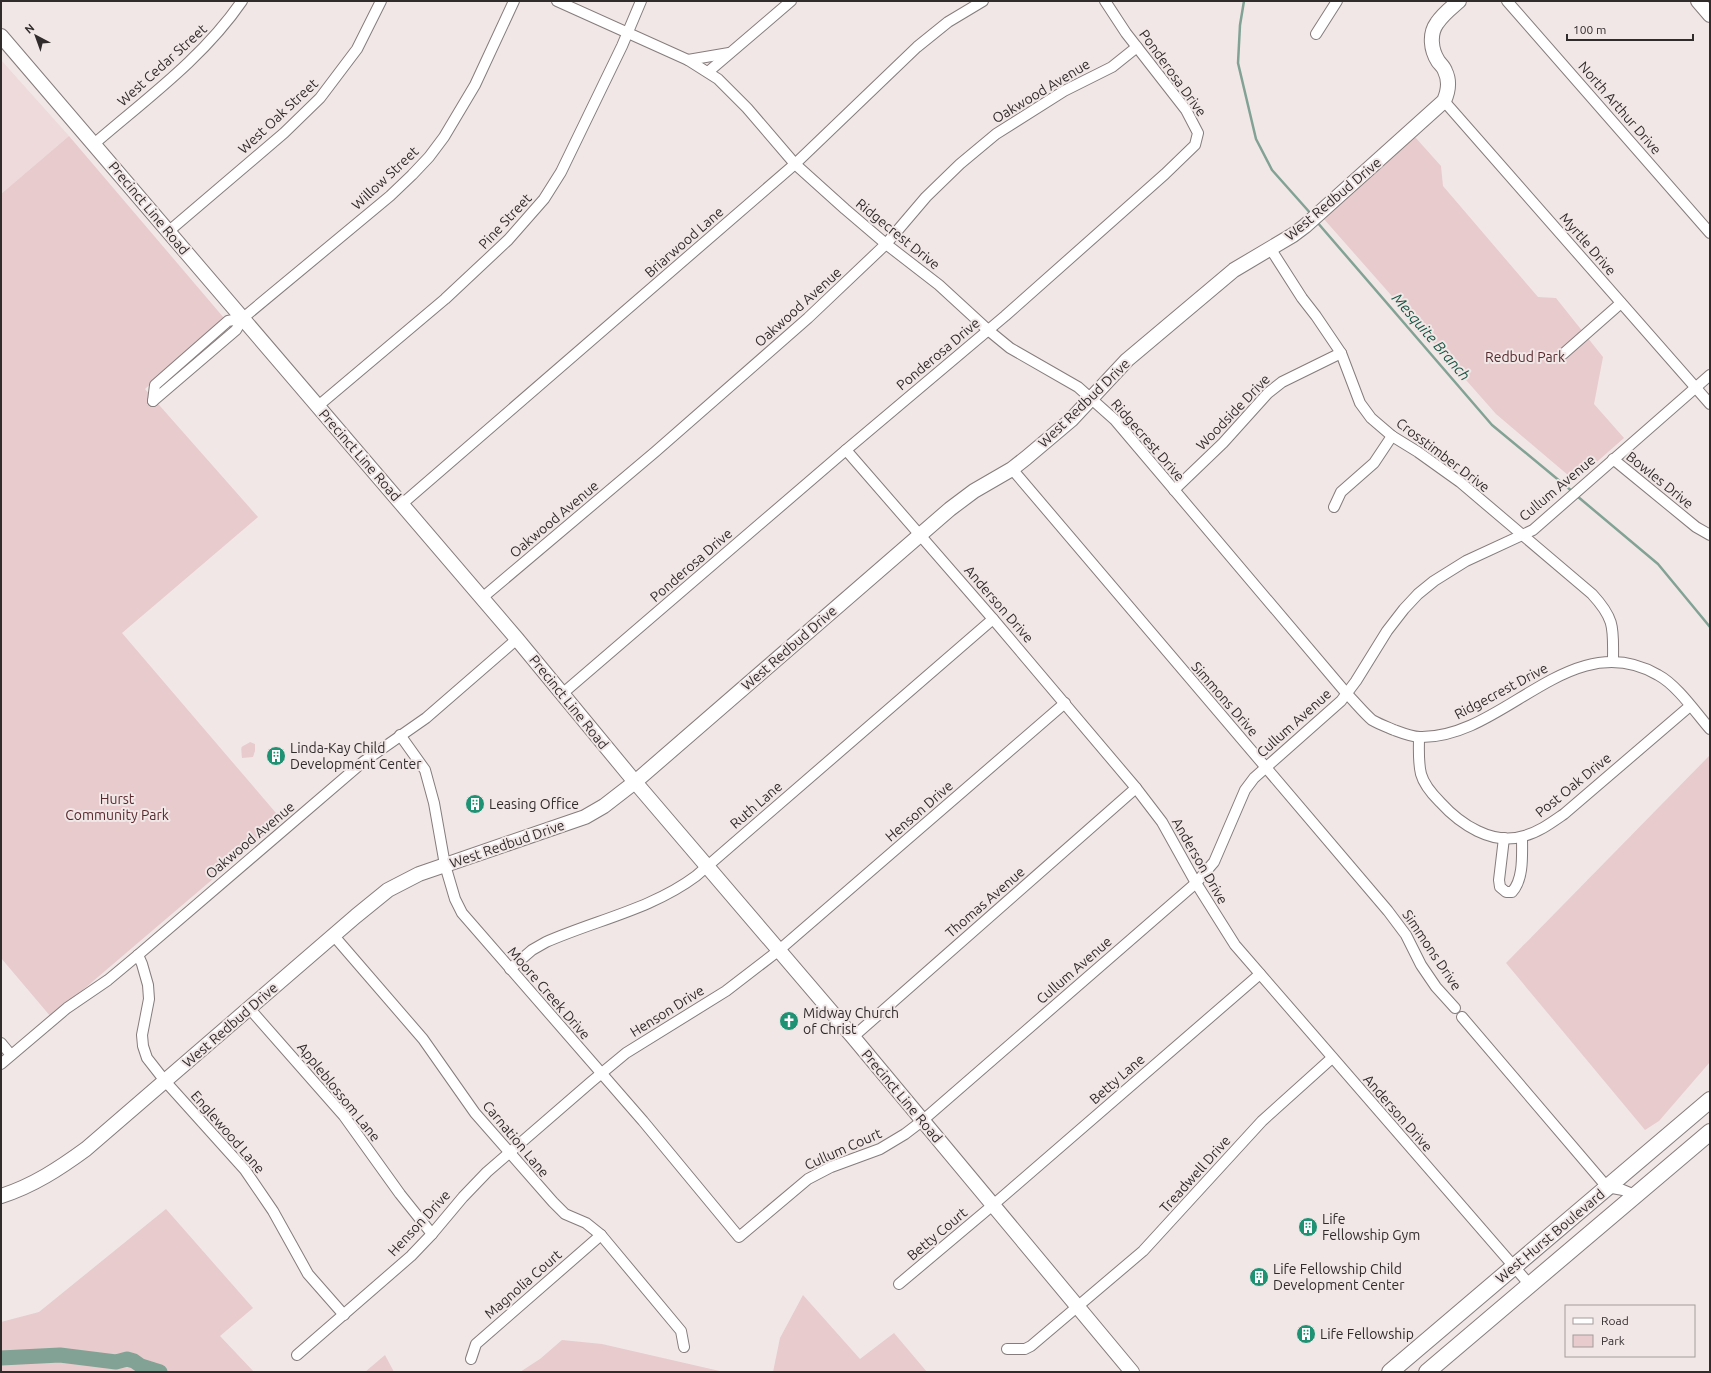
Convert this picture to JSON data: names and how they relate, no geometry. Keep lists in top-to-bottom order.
{
  "streets": {
    "main road": ["West Hurst Boulevard"],
    "street": [
      "West Cedar Street",
      "Ponderosa Drive",
      "Oakwood Avenue",
      "North Arthur Drive",
      "West Oak Street",
      "Willow Street",
      "West Redbud Drive",
      "Precinct Line Road",
      "Pine Street",
      "Ridgecrest Drive",
      "Briarwood Lane",
      "Myrtle Drive",
      "Woodside Drive",
      "Crosstimber Drive",
      "Bowles Drive",
      "Cullum Avenue",
      "Anderson Drive",
      "Simmons Drive",
      "Post Oak Drive",
      "Ruth Lane",
      "Henson Drive",
      "Thomas Avenue",
      "Moore Creek Drive",
      "Betty Lane",
      "Appleblossom Lane",
      "Englewood Lane",
      "Carnation Lane",
      "Cullum Court",
      "Treadwell Drive",
      "Betty Court",
      "Magnolia Court"
    ]
  },
  "crossings": [
    ["West Cedar Street", "Precinct Line Road"],
    ["Ponderosa Drive", "Oakwood Avenue"],
    ["Ponderosa Drive", "Precinct Line Road"],
    ["Ponderosa Drive", "Ridgecrest Drive"],
    ["Ponderosa Drive", "Anderson Drive"],
    ["Oakwood Avenue", "Precinct Line Road"],
    ["Oakwood Avenue", "Ridgecrest Drive"],
    ["Oakwood Avenue", "Moore Creek Drive"],
    ["Oakwood Avenue", "Englewood Lane"],
    ["West Oak Street", "Precinct Line Road"],
    ["Willow Street", "Precinct Line Road"],
    ["West Redbud Drive", "Precinct Line Road"],
    ["West Redbud Drive", "Ridgecrest Drive"],
    ["West Redbud Drive", "Myrtle Drive"],
    ["West Redbud Drive", "Crosstimber Drive"],
    ["West Redbud Drive", "Anderson Drive"],
    ["West Redbud Drive", "Simmons Drive"],
    ["West Redbud Drive", "Moore Creek Drive"],
    ["West Redbud Drive", "Appleblossom Lane"],
    ["West Redbud Drive", "Englewood Lane"],
    ["West Redbud Drive", "Carnation Lane"],
    ["Precinct Line Road", "Pine Street"],
    ["Precinct Line Road", "Briarwood Lane"],
    ["Precinct Line Road", "Cullum Avenue"],
    ["Precinct Line Road", "Ruth Lane"],
    ["Precinct Line Road", "Henson Drive"],
    ["Precinct Line Road", "Thomas Avenue"],
    ["Precinct Line Road", "Betty Lane"],
    ["Precinct Line Road", "Cullum Court"],
    ["Precinct Line Road", "Treadwell Drive"],
    ["Precinct Line Road", "Betty Court"],
    ["Pine Street", "Ridgecrest Drive"],
    ["Ridgecrest Drive", "Briarwood Lane"],
    ["Ridgecrest Drive", "Woodside Drive"],
    ["Ridgecrest Drive", "Crosstimber Drive"],
    ["Ridgecrest Drive", "Cullum Avenue"],
    ["Ridgecrest Drive", "Post Oak Drive"],
    ["Myrtle Drive", "Cullum Avenue"],
    ["Woodside Drive", "Crosstimber Drive"],
    ["Crosstimber Drive", "Cullum Avenue"],
    ["Bowles Drive", "Cullum Avenue"],
    ["Cullum Avenue", "Anderson Drive"],
    ["Cullum Avenue", "Simmons Drive"],
    ["Cullum Avenue", "Cullum Court"],
    ["Anderson Drive", "Ruth Lane"],
    ["Anderson Drive", "Henson Drive"],
    ["Anderson Drive", "Thomas Avenue"],
    ["Anderson Drive", "Betty Lane"],
    ["Anderson Drive", "Treadwell Drive"],
    ["Anderson Drive", "West Hurst Boulevard"],
    ["Ruth Lane", "Moore Creek Drive"],
    ["Henson Drive", "Moore Creek Drive"],
    ["Henson Drive", "Appleblossom Lane"],
    ["Henson Drive", "Englewood Lane"],
    ["Henson Drive", "Carnation Lane"],
    ["Moore Creek Drive", "Cullum Court"],
    ["Betty Lane", "Betty Court"],
    ["Carnation Lane", "Magnolia Court"]
  ],
  "water": ["Mesquite Branch"],
  "parks": ["Redbud Park", "Hurst Community Park"],
  "places": {
    "building": [
      "Linda-Kay Child Development Center",
      "Leasing Office",
      "Life Fellowship Gym",
      "Life Fellowship Child Development Center",
      "Life Fellowship"
    ],
    "church": ["Midway Church of Christ"]
  },
  "legend": ["Road", "Park"],
  "scale_bar": "100 m",
  "north": "top left"
}
